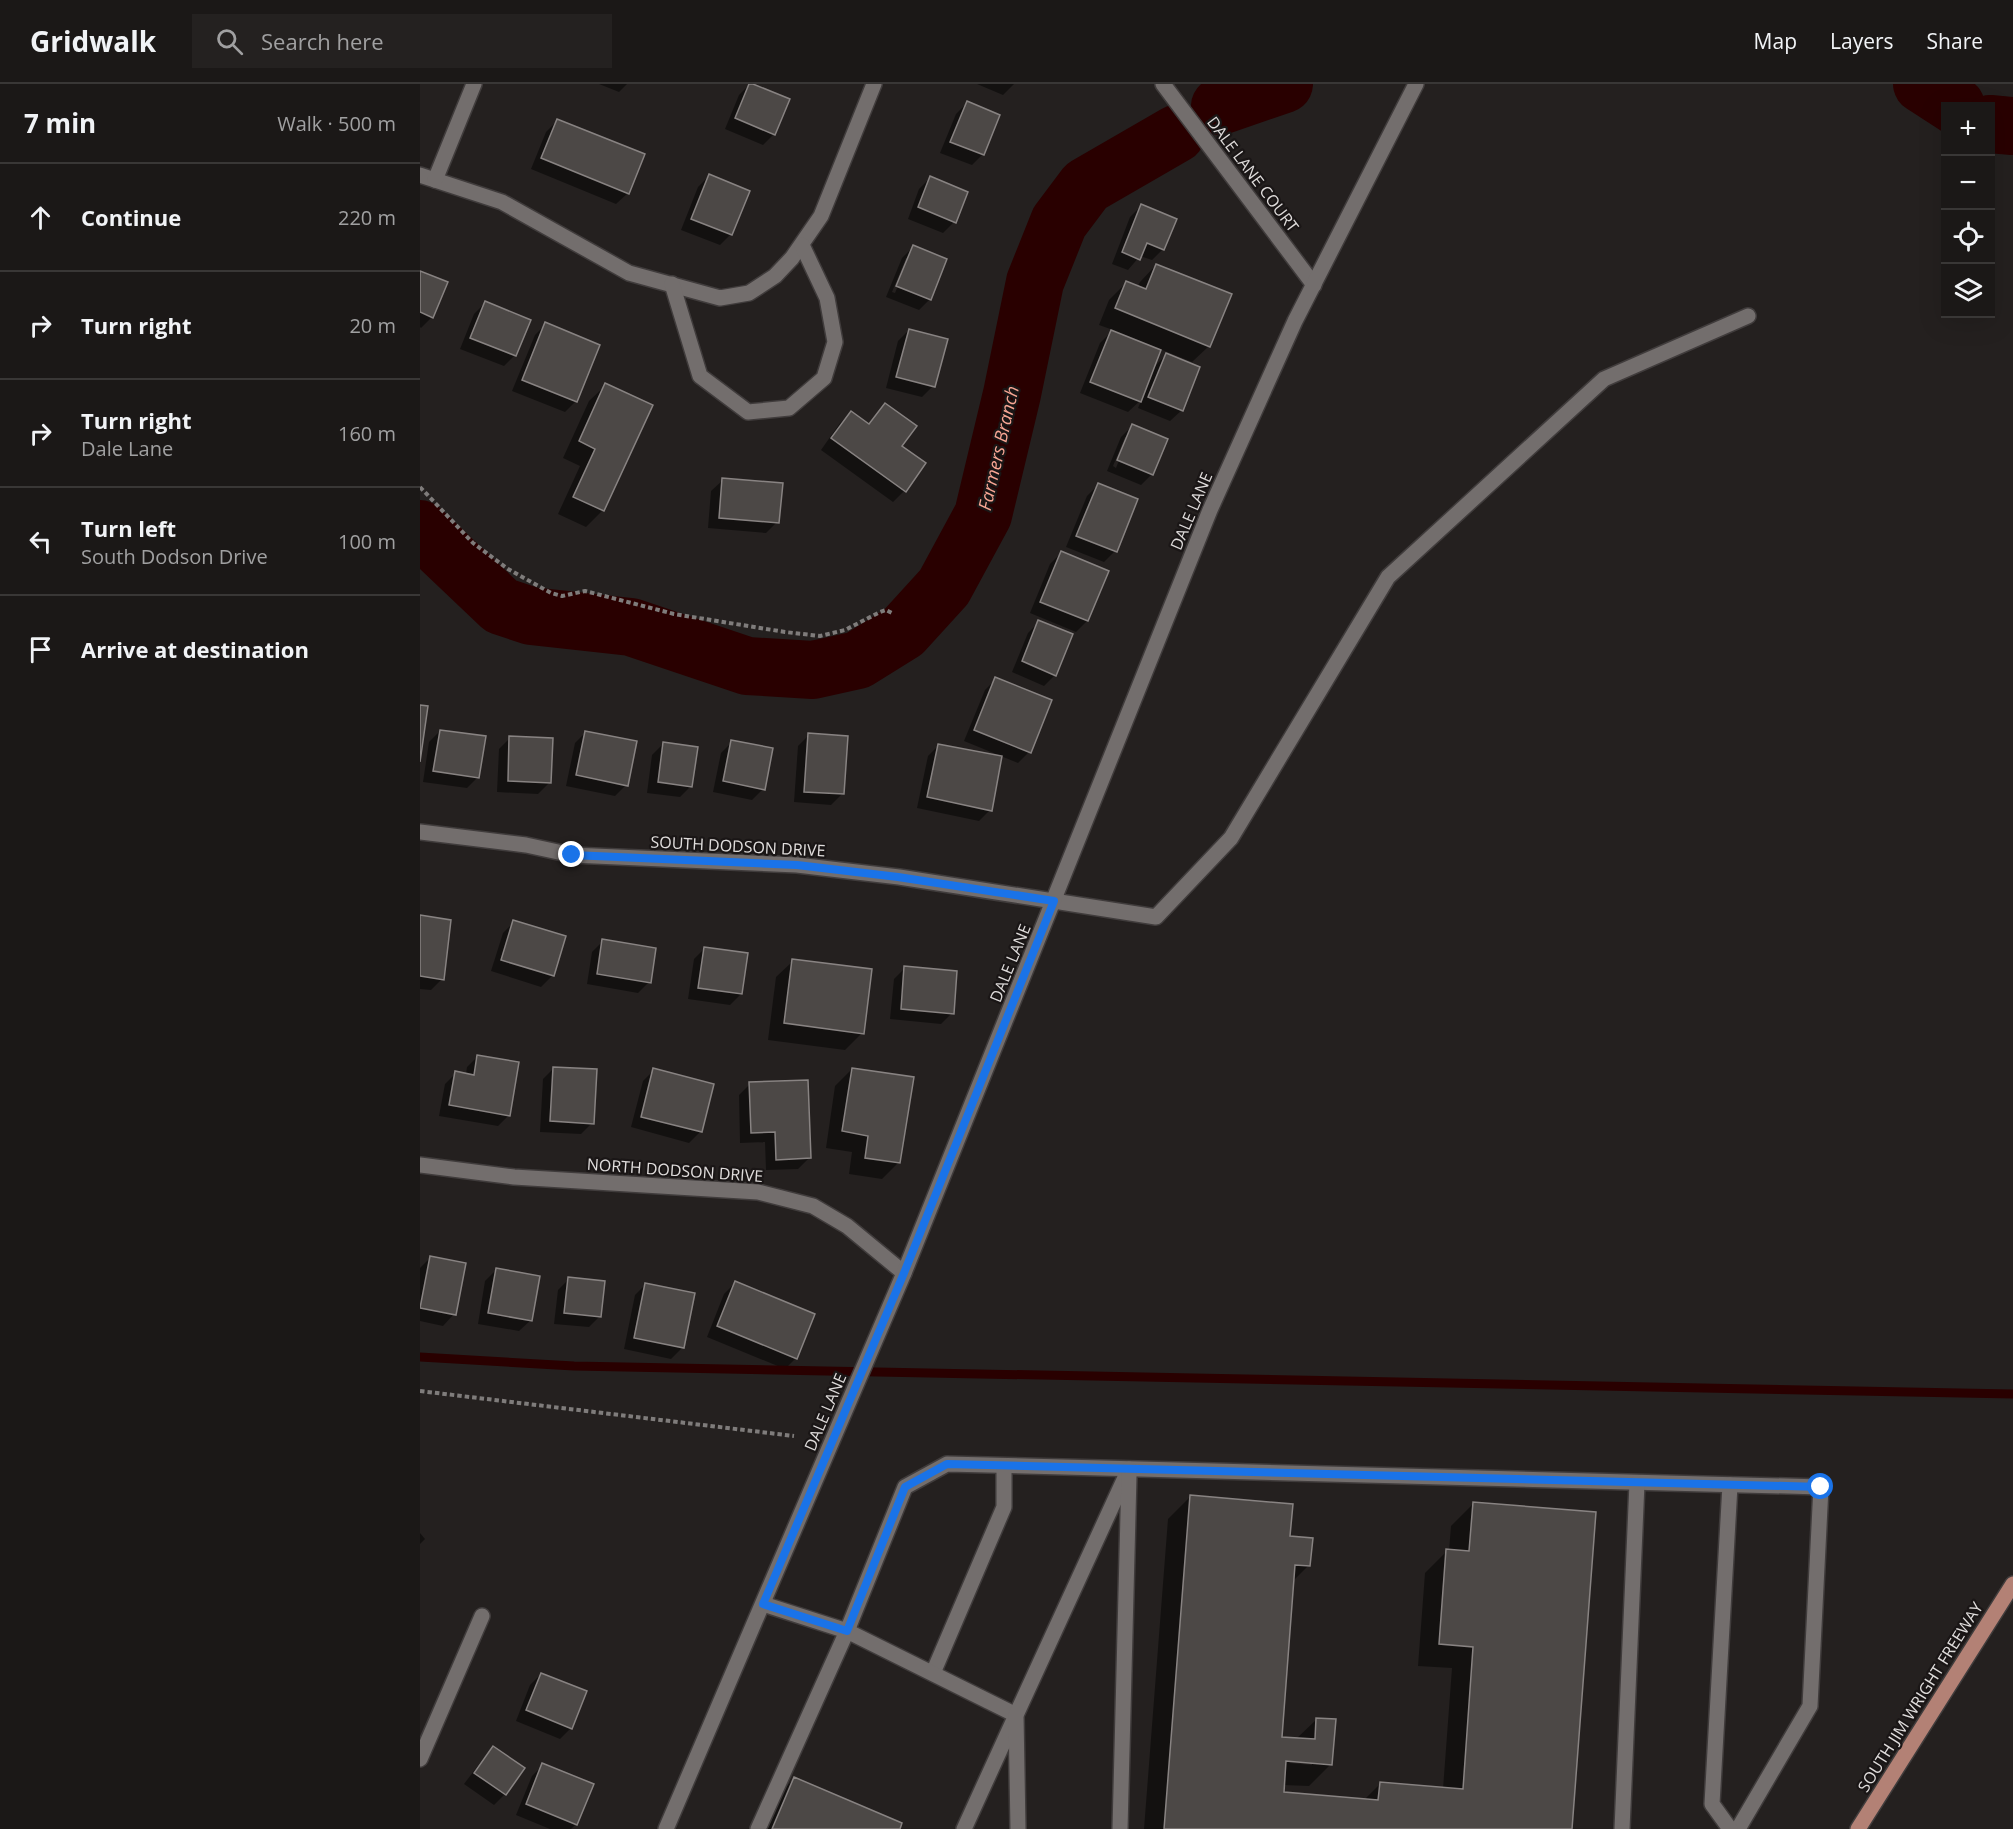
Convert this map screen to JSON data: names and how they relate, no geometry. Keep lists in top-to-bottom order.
{
  "streets": {
    "main road": ["SOUTH JIM WRIGHT FREEWAY"],
    "street": [
      "DALE LANE COURT",
      "DALE LANE",
      "SOUTH DODSON DRIVE",
      "NORTH DODSON DRIVE"
    ]
  },
  "crossings": [
    ["DALE LANE COURT", "DALE LANE"],
    ["DALE LANE", "SOUTH DODSON DRIVE"],
    ["DALE LANE", "NORTH DODSON DRIVE"]
  ],
  "water": ["Farmers Branch"],
  "page": {
    "header": "Gridwalk",
    "search": "Search here",
    "nav": ["Map", "Layers", "Share"],
    "heading": ["7 min", "Walk · 500 m"],
    "map_buttons": ["+", "−"],
    "list": [
      ["Continue", "220 m"],
      ["Turn right", "20 m"],
      ["Turn right", "Dale Lane", "160 m"],
      ["Turn left", "South Dodson Drive", "100 m"],
      "Arrive at destination"
    ]
  }
}
